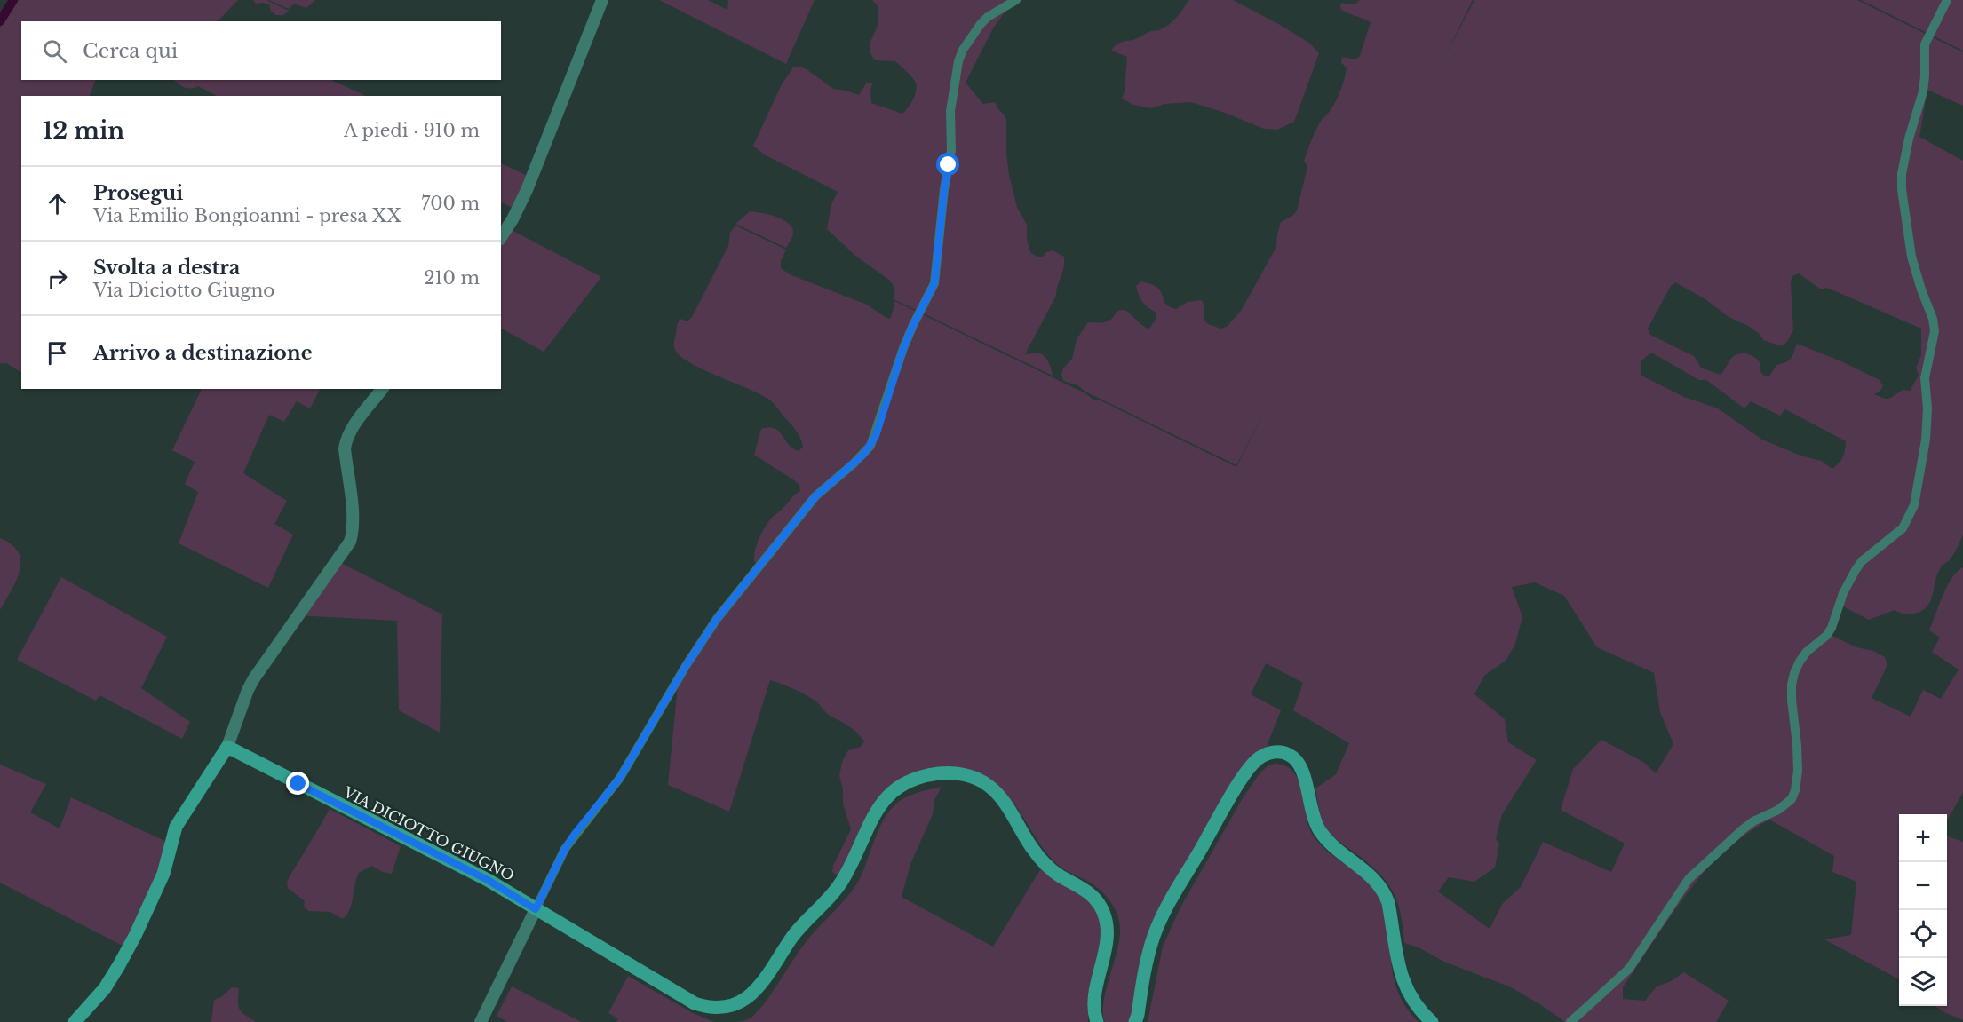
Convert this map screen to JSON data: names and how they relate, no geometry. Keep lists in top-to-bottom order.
{
  "streets": {
    "main road": ["VIA DICIOTTO GIUGNO"]
  },
  "page": {
    "search": "Cerca qui",
    "heading": ["12 min", "A piedi · 910 m"],
    "list": [
      ["Prosegui", "Via Emilio Bongioanni - presa XX", "700 m"],
      ["Svolta a destra", "Via Diciotto Giugno", "210 m"],
      "Arrivo a destinazione"
    ],
    "map_buttons": ["+", "−"]
  }
}
